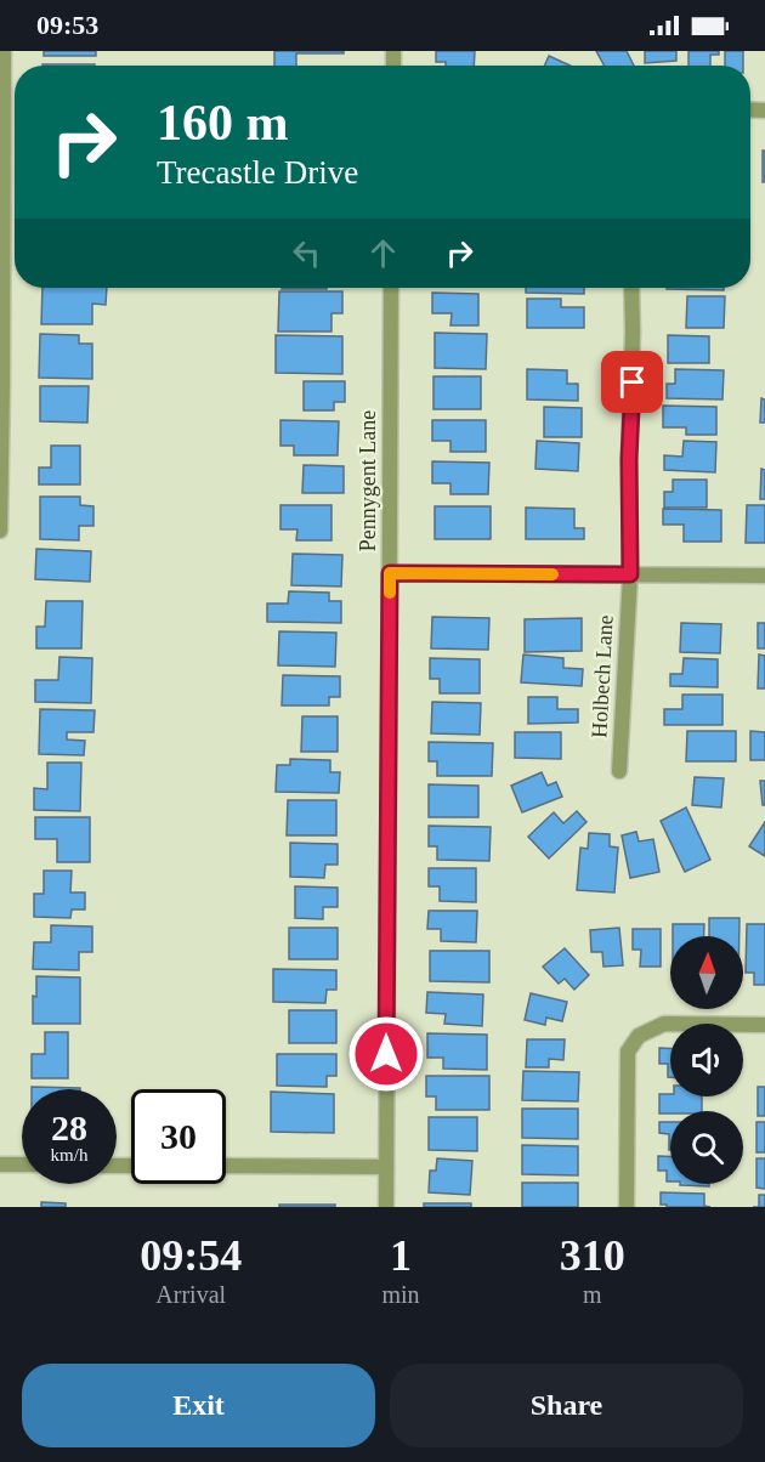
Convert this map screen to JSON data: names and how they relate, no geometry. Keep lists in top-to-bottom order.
{
  "streets": {
    "street": ["Pennygent Lane", "Holbech Lane"]
  },
  "north": "top",
  "page": {
    "status": "09:53",
    "turn": ["160 m", "Trecastle Drive"],
    "speed": "28 km/h",
    "limit": "30",
    "eta": [
      "09:54",
      "Arrival",
      "1",
      "min",
      "310",
      "m"
    ],
    "buttons": ["Exit", "Share"]
  }
}
